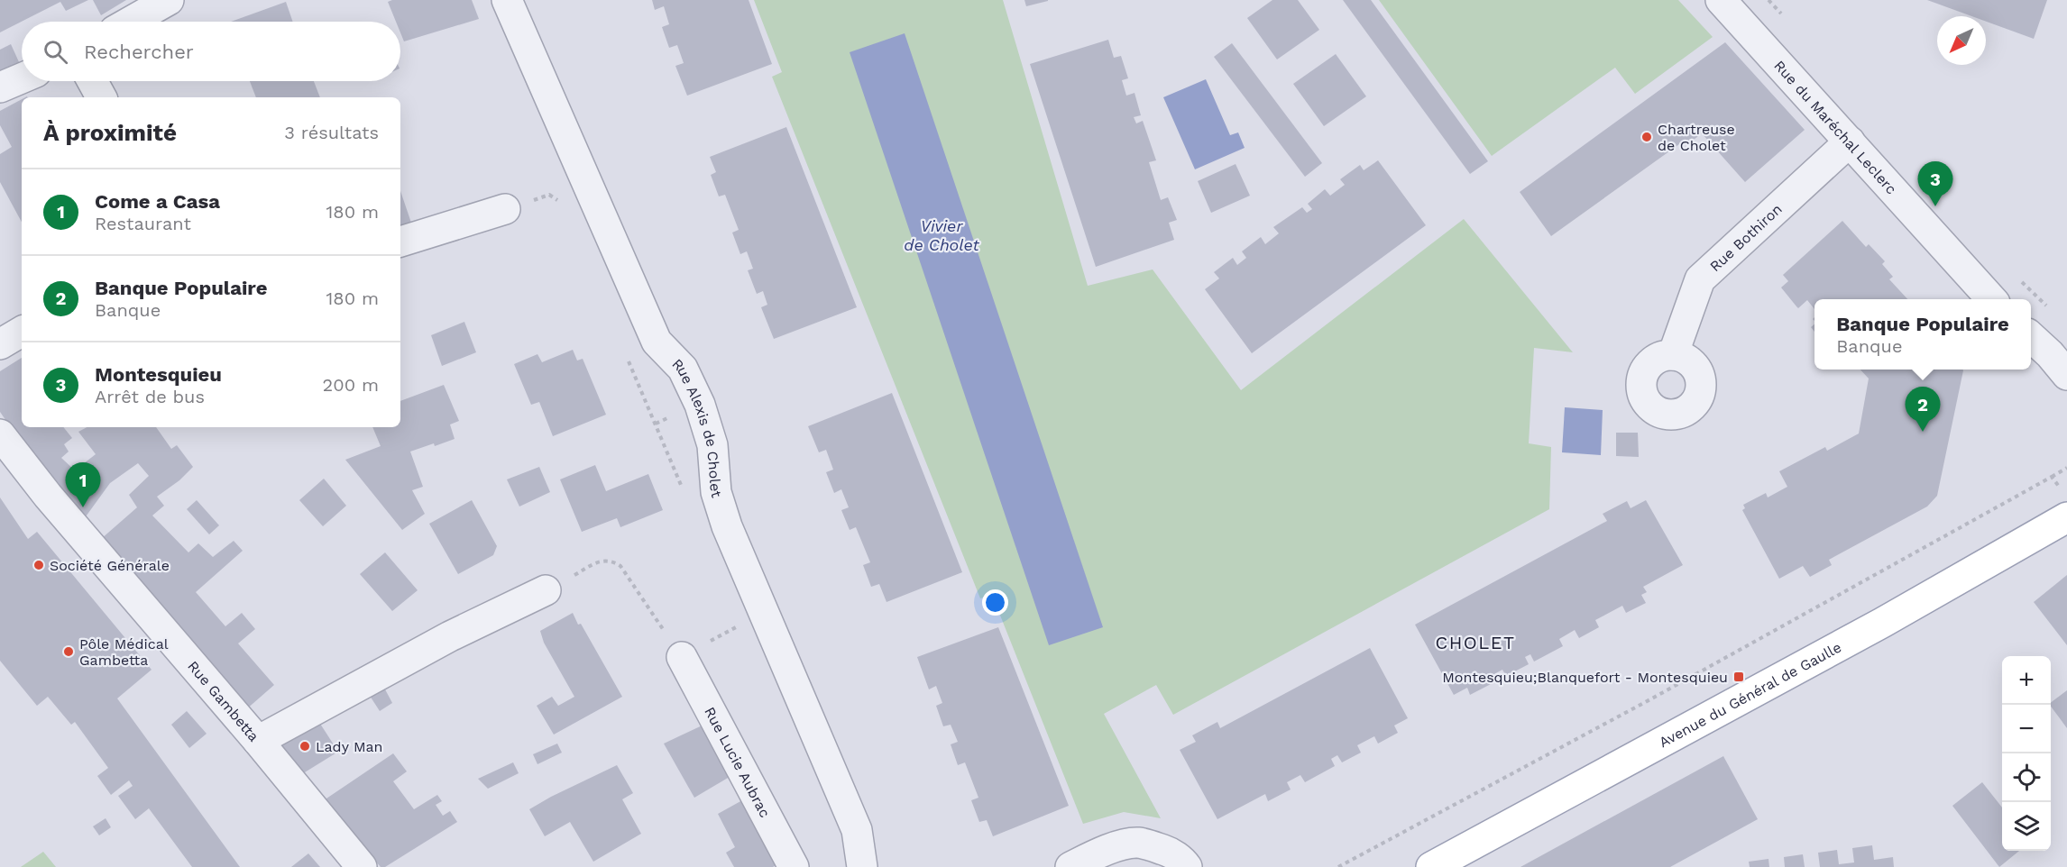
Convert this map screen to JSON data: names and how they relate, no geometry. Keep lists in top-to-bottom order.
{
  "streets": {
    "main road": ["Avenue du Général de Gaulle"],
    "street": [
      "Rue du Maréchal Leclerc",
      "Rue Bothiron",
      "Rue Alexis de Cholet",
      "Rue Gambetta",
      "Rue Lucie Aubrac"
    ]
  },
  "crossings": [
    ["Rue du Maréchal Leclerc", "Rue Bothiron"]
  ],
  "districts": ["CHOLET"],
  "water": ["Vivier de Cholet"],
  "places": {
    "other": [
      "Chartreuse de Cholet",
      "Société Générale",
      "Pôle Médical Gambetta",
      "Lady Man"
    ],
    "transit": ["Montesquieu;Blanquefort - Montesquieu"]
  },
  "north": "bottom left",
  "page": {
    "search": "Rechercher",
    "heading": ["À proximité", "3 résultats"],
    "pins": ["3", "2", "1"],
    "list": [
      {
        "mark": "1",
        "name": "Come a Casa",
        "note": "Restaurant",
        "value": "180 m"
      },
      {
        "mark": "2",
        "name": "Banque Populaire",
        "note": "Banque",
        "value": "180 m"
      },
      {
        "mark": "3",
        "name": "Montesquieu",
        "note": "Arrêt de bus",
        "value": "200 m"
      }
    ],
    "popup": ["Banque Populaire", "Banque"],
    "map_buttons": ["+", "−"]
  }
}
